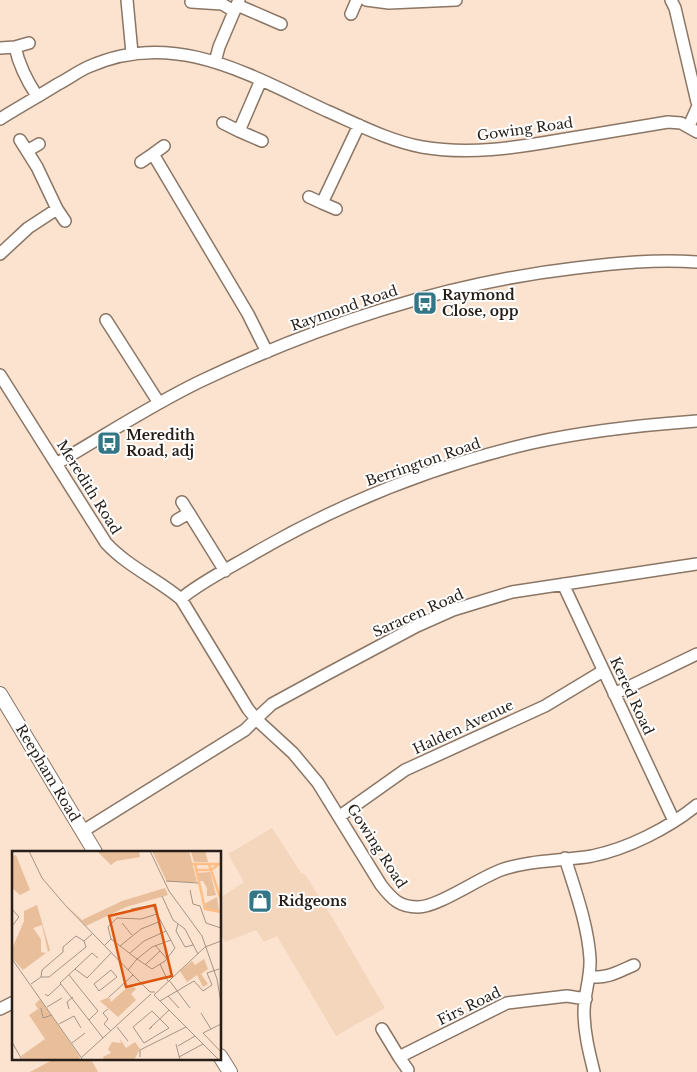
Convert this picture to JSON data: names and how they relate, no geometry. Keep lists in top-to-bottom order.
{
  "streets": {
    "street": [
      "Gowing Road",
      "Raymond Road",
      "Berrington Road",
      "Meredith Road",
      "Saracen Road",
      "Kered Road",
      "Halden Avenue",
      "Reepham Road",
      "Firs Road"
    ]
  },
  "crossings": [
    ["Gowing Road", "Meredith Road"],
    ["Gowing Road", "Saracen Road"],
    ["Gowing Road", "Kered Road"],
    ["Gowing Road", "Halden Avenue"],
    ["Raymond Road", "Meredith Road"],
    ["Berrington Road", "Meredith Road"],
    ["Meredith Road", "Saracen Road"],
    ["Saracen Road", "Kered Road"],
    ["Kered Road", "Halden Avenue"]
  ],
  "places": {
    "bus stop": ["Raymond Close, opp", "Meredith Road, adj"],
    "shop": ["Ridgeons"]
  }
}
